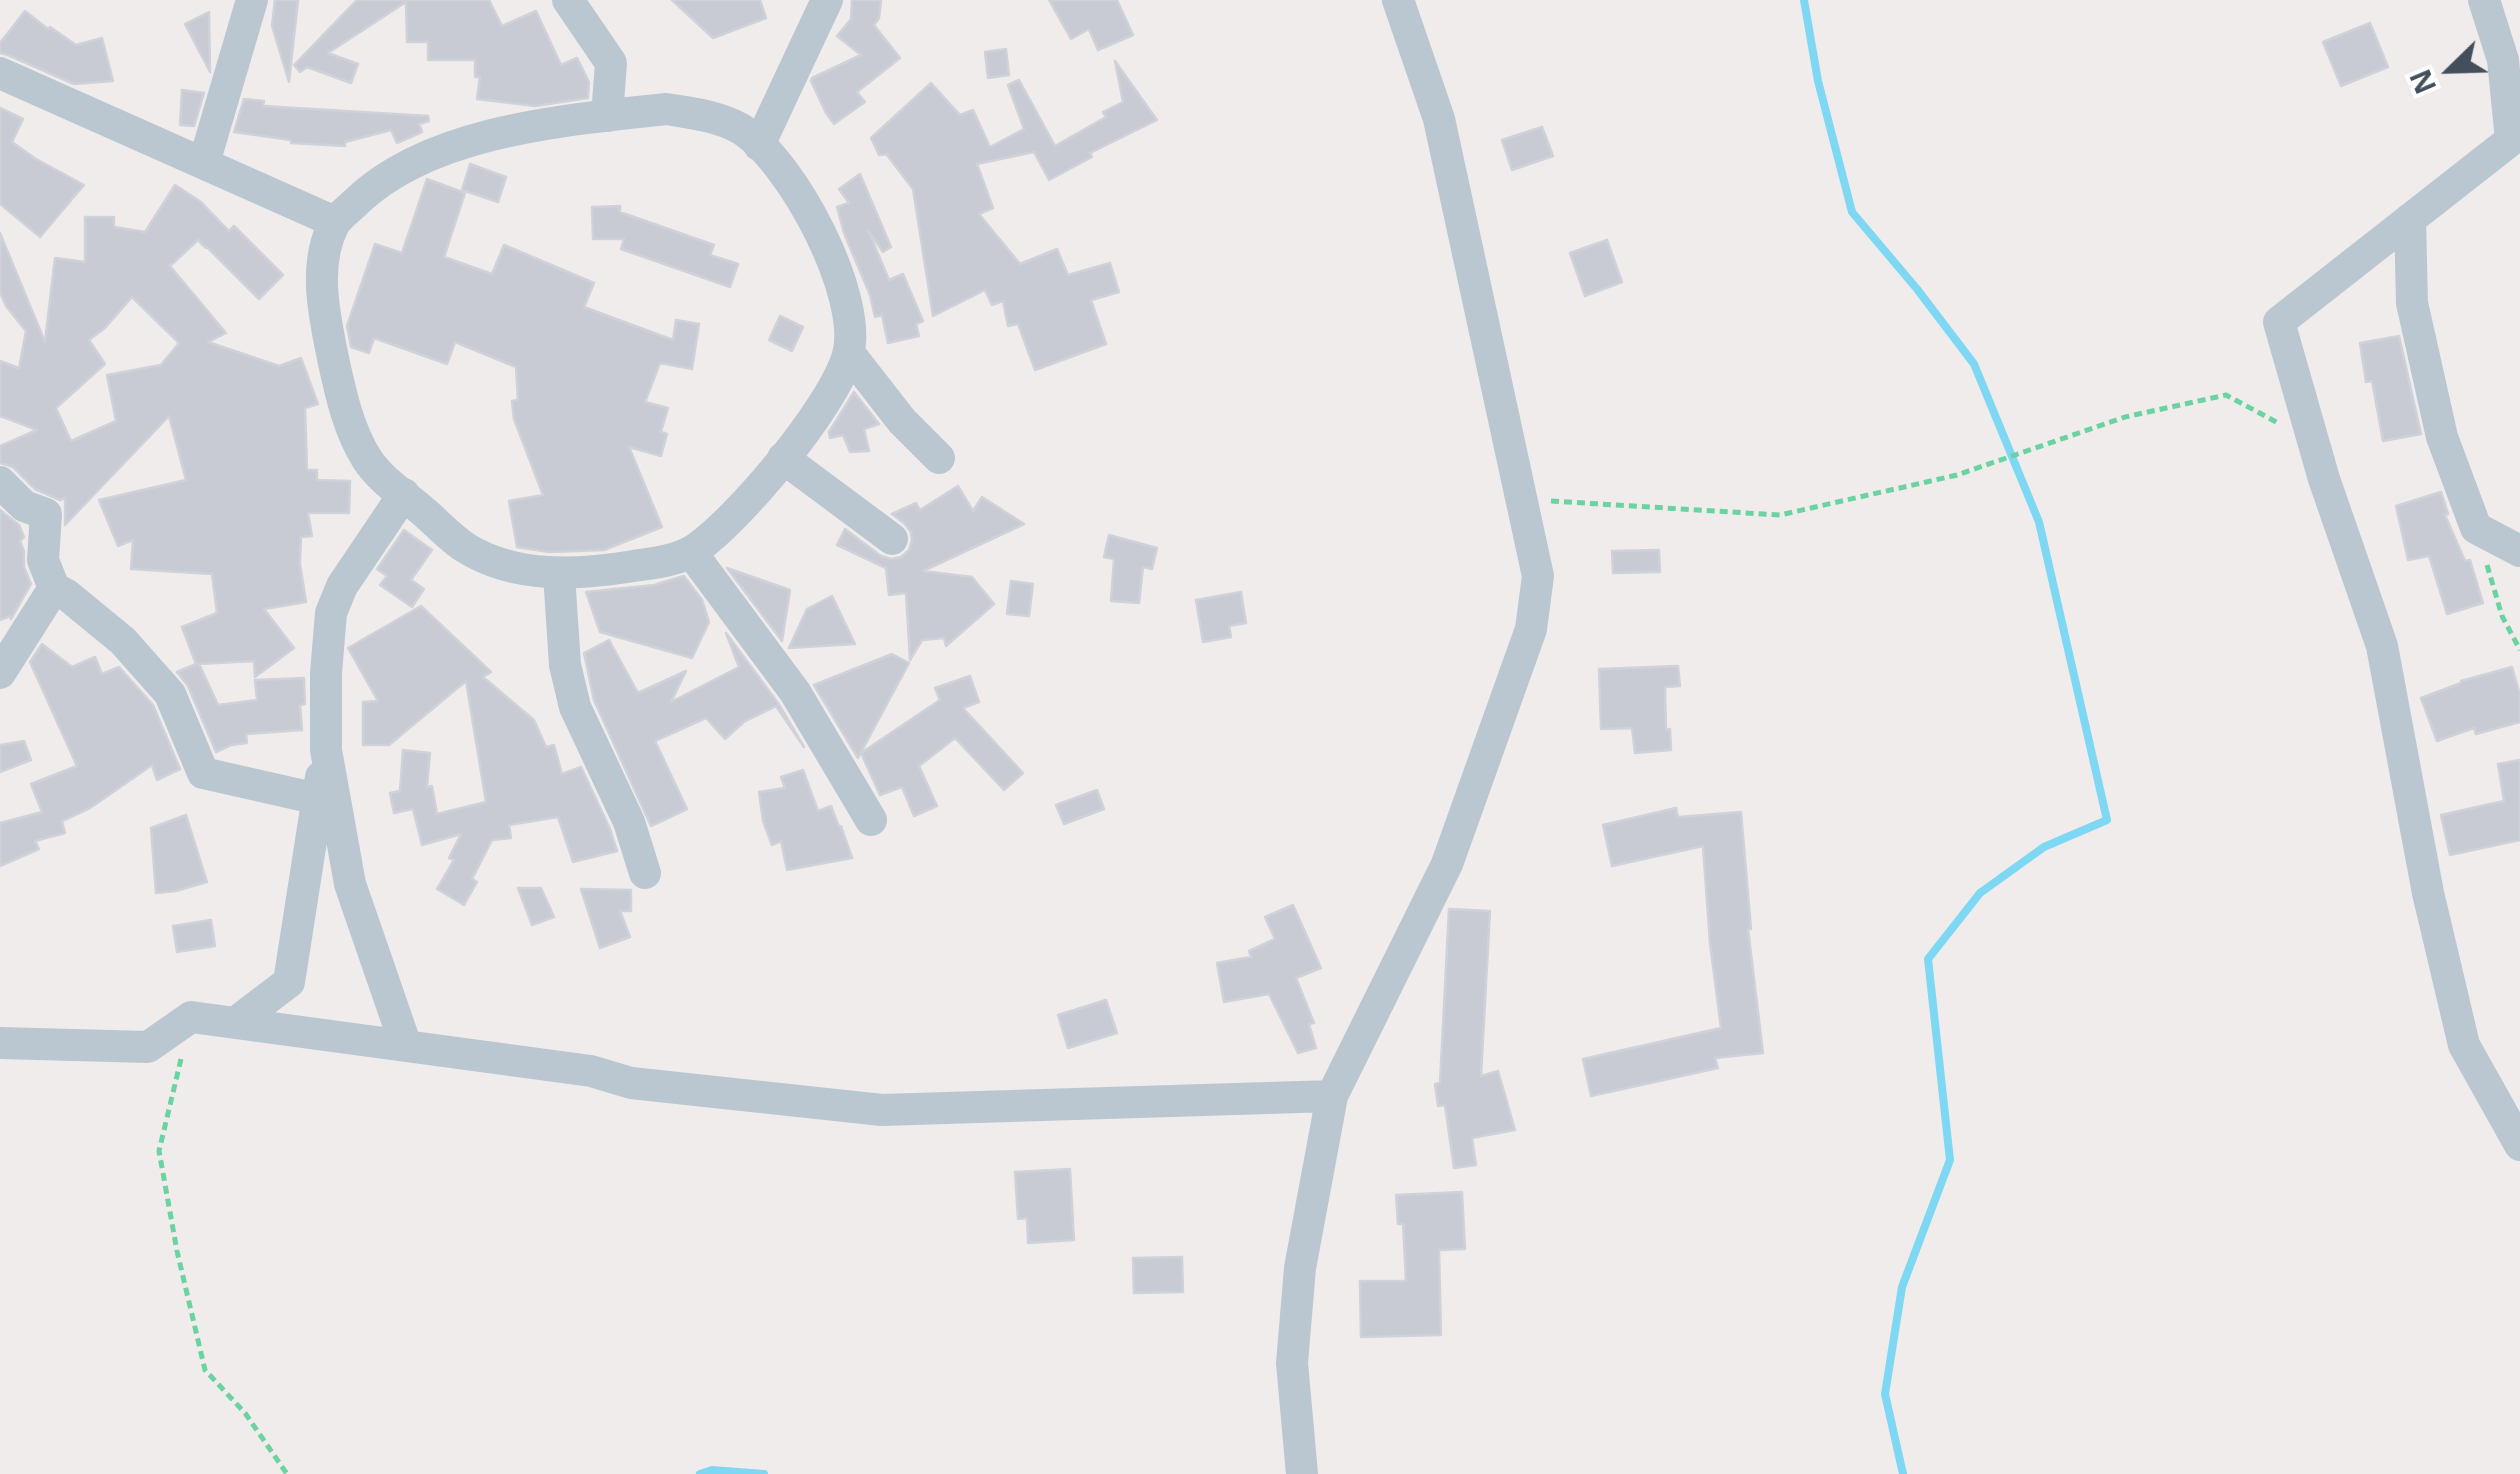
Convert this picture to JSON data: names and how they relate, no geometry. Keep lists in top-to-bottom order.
{
  "north": "bottom left"
}
